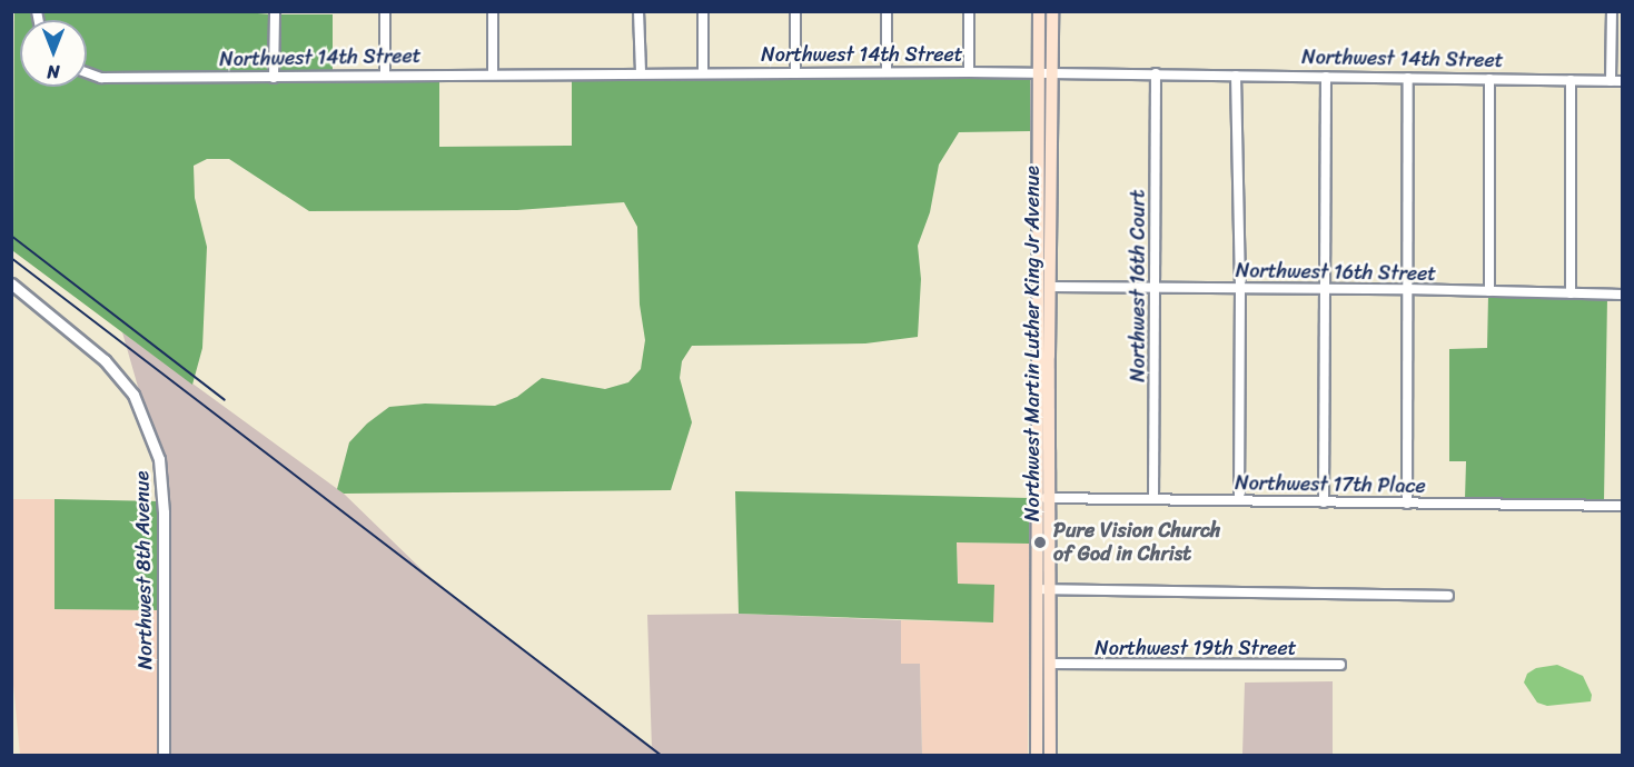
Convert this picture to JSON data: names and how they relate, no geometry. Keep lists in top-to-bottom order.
{
  "streets": {
    "main road": ["Northwest Martin Luther King Jr Avenue"],
    "street": [
      "Northwest 14th Street",
      "Northwest 16th Street",
      "Northwest 16th Court",
      "Northwest 17th Place",
      "Northwest 8th Avenue",
      "Northwest 19th Street"
    ]
  },
  "crossings": [
    ["Northwest 14th Street", "Northwest 16th Court"],
    ["Northwest 14th Street", "Northwest Martin Luther King Jr Avenue"],
    ["Northwest 16th Street", "Northwest 16th Court"],
    ["Northwest 16th Street", "Northwest Martin Luther King Jr Avenue"],
    ["Northwest 16th Court", "Northwest 17th Place"],
    ["Northwest Martin Luther King Jr Avenue", "Northwest 17th Place"],
    ["Northwest Martin Luther King Jr Avenue", "Northwest 19th Street"]
  ],
  "places": ["Pure Vision Church of God in Christ"],
  "north": "bottom"
}
